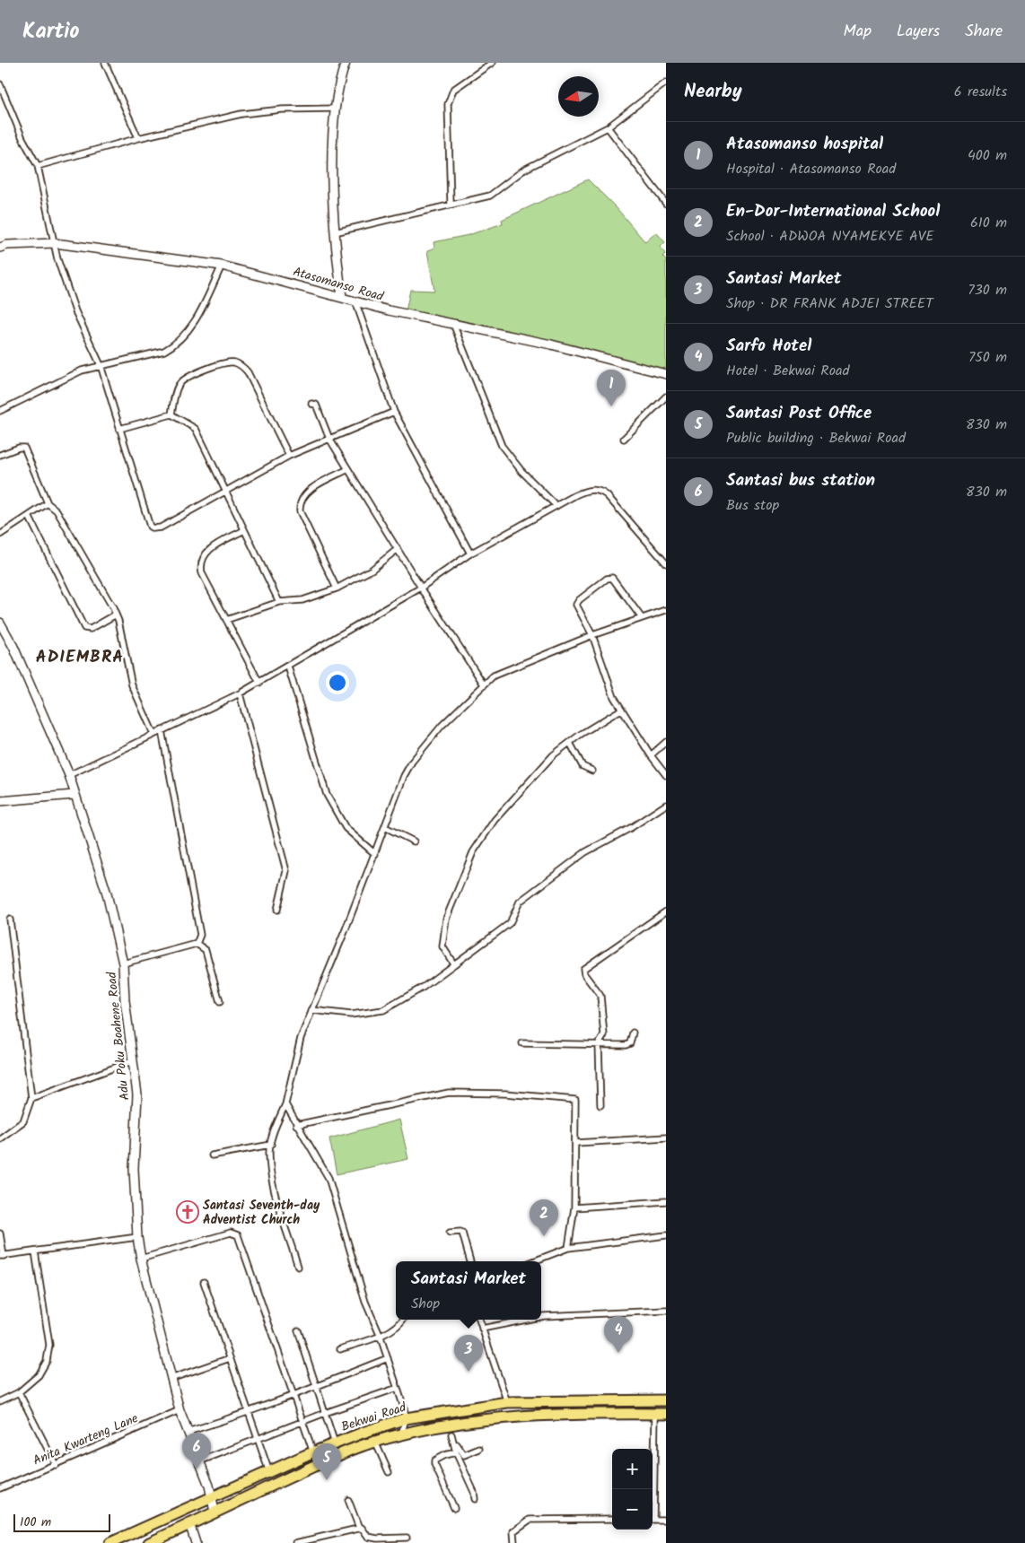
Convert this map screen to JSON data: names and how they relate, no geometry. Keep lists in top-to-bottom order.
{
  "streets": {
    "highway": ["Bekwai Road"],
    "street": ["Atasomanso Road", "Adu Poku Boahene Road", "Anita Kwarteng Lane"]
  },
  "crossings": [
    ["Adu Poku Boahene Road", "Bekwai Road"],
    ["Adu Poku Boahene Road", "Anita Kwarteng Lane"]
  ],
  "districts": ["ADIEMBRA"],
  "places": {
    "church": ["Santasi Seventh-day Adventist Church"]
  },
  "scale_bar": "100 m",
  "north": "left",
  "page": {
    "header": "Kartio",
    "nav": ["Map", "Layers", "Share"],
    "heading": ["Nearby", "6 results"],
    "list": [
      {
        "mark": "1",
        "name": "Atasomanso hospital",
        "note": "Hospital · Atasomanso Road",
        "value": "400 m"
      },
      {
        "mark": "2",
        "name": "En-Dor-International School",
        "note": "School · ADWOA NYAMEKYE AVE",
        "value": "610 m"
      },
      {
        "mark": "3",
        "name": "Santasi Market",
        "note": "Shop · DR FRANK ADJEI STREET",
        "value": "730 m"
      },
      {
        "mark": "4",
        "name": "Sarfo Hotel",
        "note": "Hotel · Bekwai Road",
        "value": "750 m"
      },
      {
        "mark": "5",
        "name": "Santasi Post Office",
        "note": "Public building · Bekwai Road",
        "value": "830 m"
      },
      {
        "mark": "6",
        "name": "Santasi bus station",
        "note": "Bus stop",
        "value": "830 m"
      }
    ],
    "pins": [
      "1",
      "2",
      "4",
      "3",
      "6",
      "5"
    ],
    "popup": ["Santasi Market", "Shop"],
    "map_buttons": ["+", "−"],
    "scale": "100 m"
  }
}
